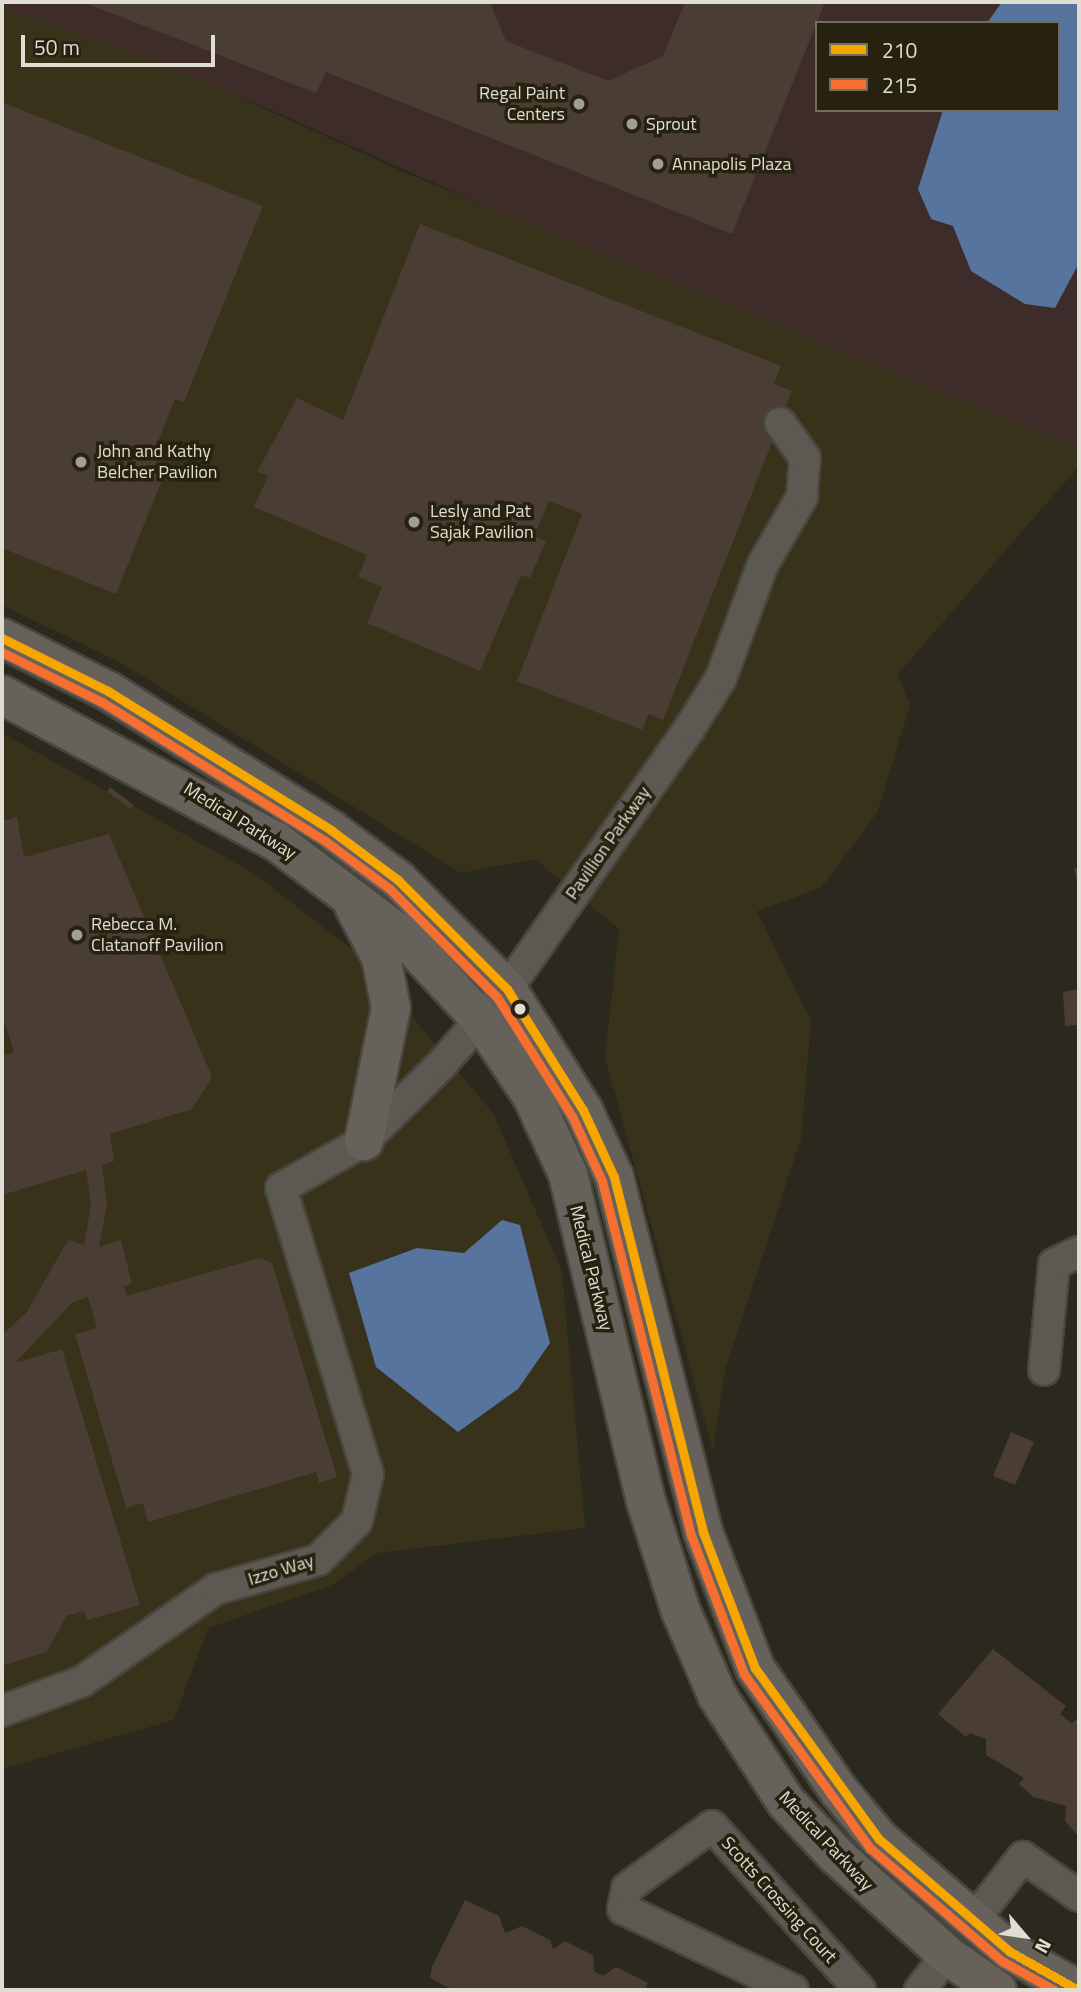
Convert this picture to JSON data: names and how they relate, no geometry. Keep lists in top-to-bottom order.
{
  "streets": {
    "main road": ["Medical Parkway"],
    "street": ["Pavillion Parkway", "Izzo Way", "Scotts Crossing Court"]
  },
  "crossings": [
    ["Medical Parkway", "Pavillion Parkway"],
    ["Pavillion Parkway", "Izzo Way"]
  ],
  "places": [
    "Regal Paint Centers",
    "Sprout",
    "Annapolis Plaza",
    "John and Kathy Belcher Pavilion",
    "Lesly and Pat Sajak Pavilion",
    "Rebecca M. Clatanoff Pavilion"
  ],
  "lines": ["transit line 210", "transit line 215"],
  "legend": ["210", "215"],
  "scale_bar": "50 m",
  "north": "bottom right"
}
